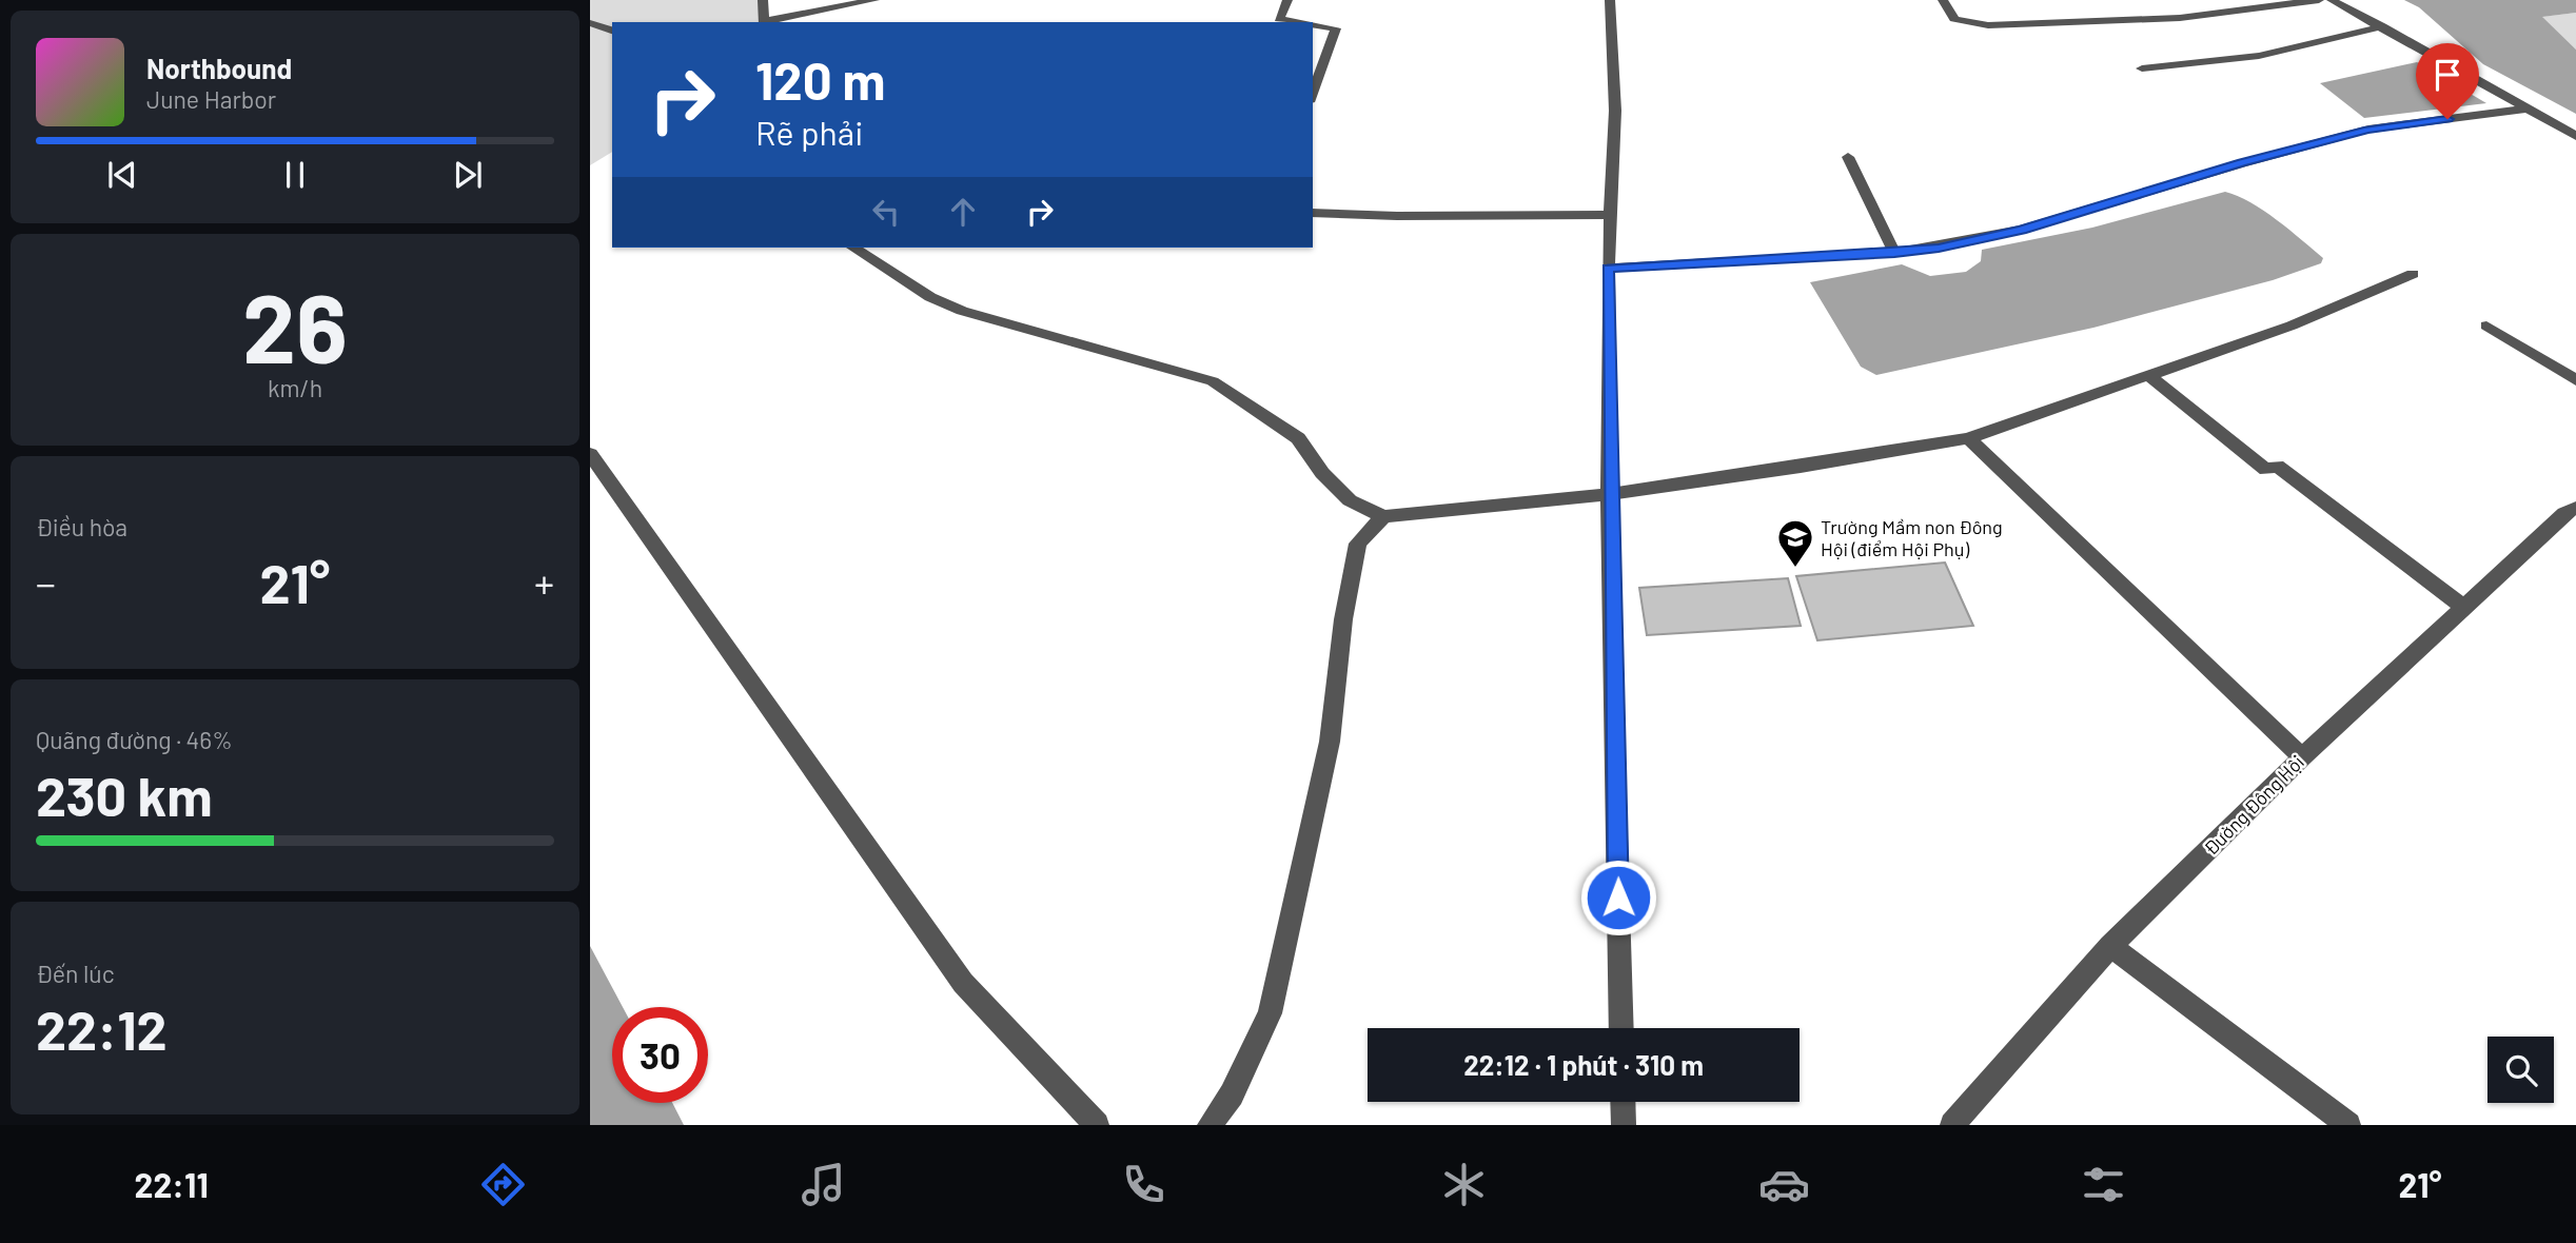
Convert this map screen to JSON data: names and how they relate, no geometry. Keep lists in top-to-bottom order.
{
  "streets": {
    "street": ["Đường Đông Hội"]
  },
  "places": {
    "school or university": ["Trường Mầm non Đông Hội (điểm Hội Phụ)"]
  },
  "page": {
    "turn": ["120 m", "Rẽ phải"],
    "song": ["Northbound", "June Harbor"],
    "tile": [
      ["26", "km/h"],
      "Điều hòa",
      ["Quãng đường · 46%", "230 km"],
      ["Đến lúc", "22:12"]
    ],
    "heat": ["−", "21°", "+"],
    "limit": "30",
    "trip": "22:12 · 1 phút · 310 m",
    "tabs": ["22:11", "21°"]
  }
}
